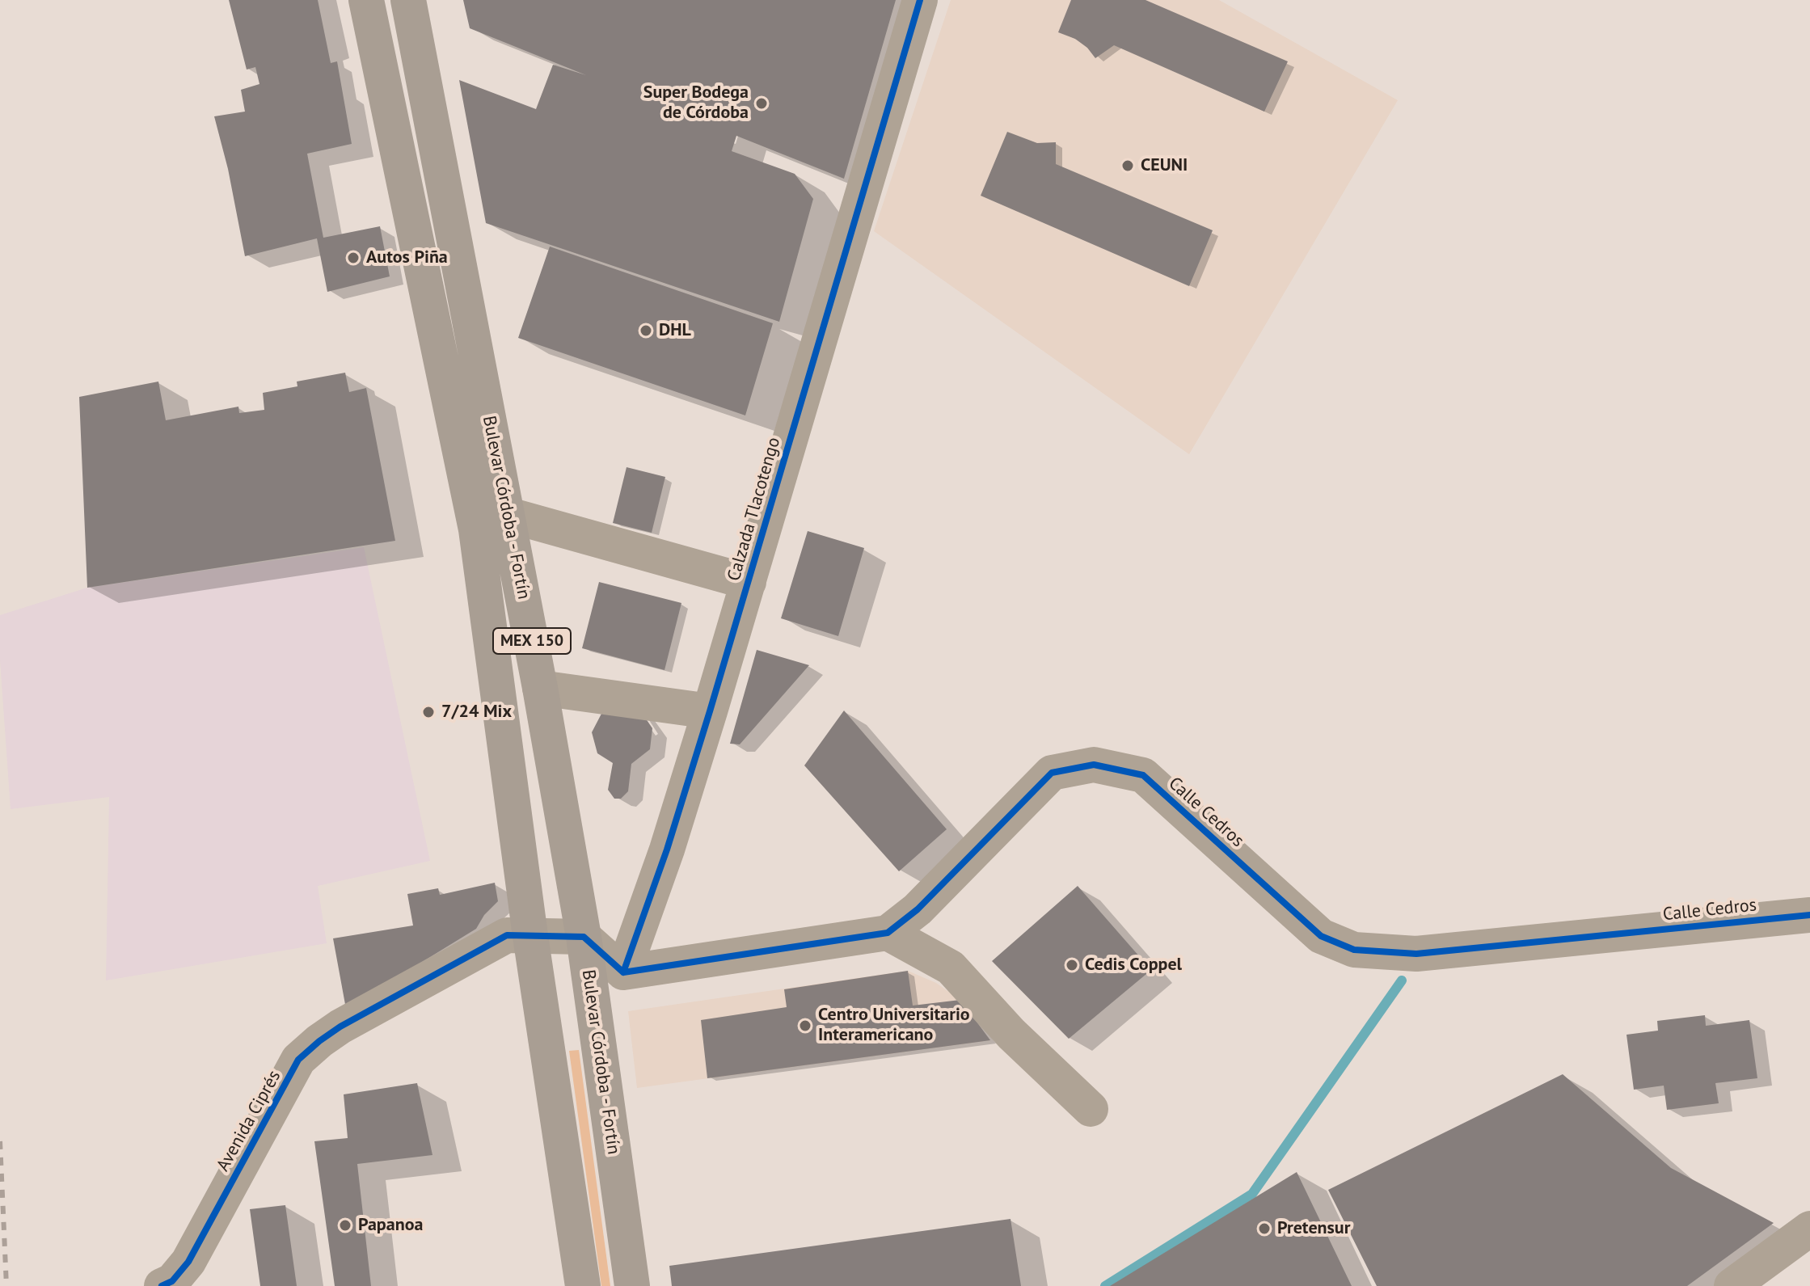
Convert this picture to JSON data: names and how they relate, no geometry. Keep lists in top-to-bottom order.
{
  "streets": {
    "main road": ["Bulevar Córdoba - Fortín", "MEX 150"],
    "street": ["Calzada Tlacotengo", "Calle Cedros", "Avenida Ciprés"]
  },
  "crossings": [
    ["Bulevar Córdoba - Fortín", "Avenida Ciprés"],
    ["Calzada Tlacotengo", "Calle Cedros"]
  ],
  "places": [
    "Super Bodega de Córdoba",
    "CEUNI",
    "Autos Piña",
    "DHL",
    "7/24 Mix",
    "Cedis Coppel",
    "Centro Universitario Interamericano",
    "Papanoa",
    "Pretensur"
  ]
}
